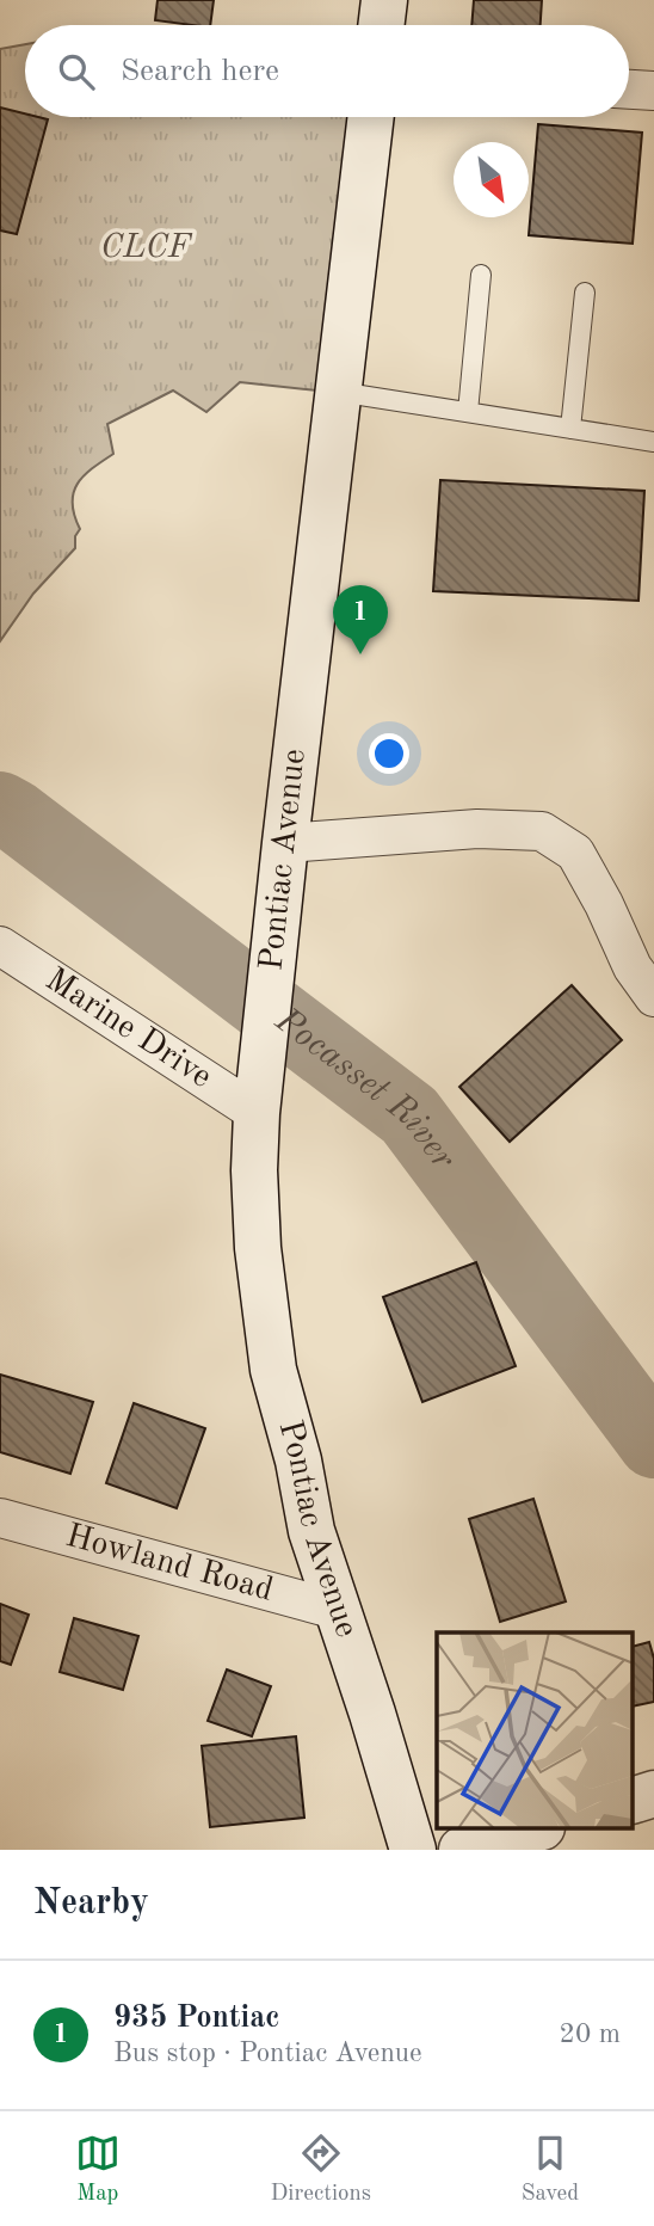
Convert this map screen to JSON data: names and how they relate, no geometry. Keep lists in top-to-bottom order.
{
  "streets": {
    "main road": ["Pontiac Avenue"],
    "street": ["Marine Drive", "Howland Road"]
  },
  "crossings": [
    ["Pontiac Avenue", "Marine Drive"],
    ["Pontiac Avenue", "Howland Road"]
  ],
  "water": ["Pocasset River"],
  "parks": ["CLCF"],
  "north": "bottom right",
  "page": {
    "search": "Search here",
    "pins": "1",
    "heading": "Nearby",
    "list": [
      {
        "mark": "1",
        "name": "935 Pontiac",
        "note": "Bus stop · Pontiac Avenue",
        "value": "20 m"
      }
    ],
    "nav": ["Map", "Directions", "Saved"]
  }
}
